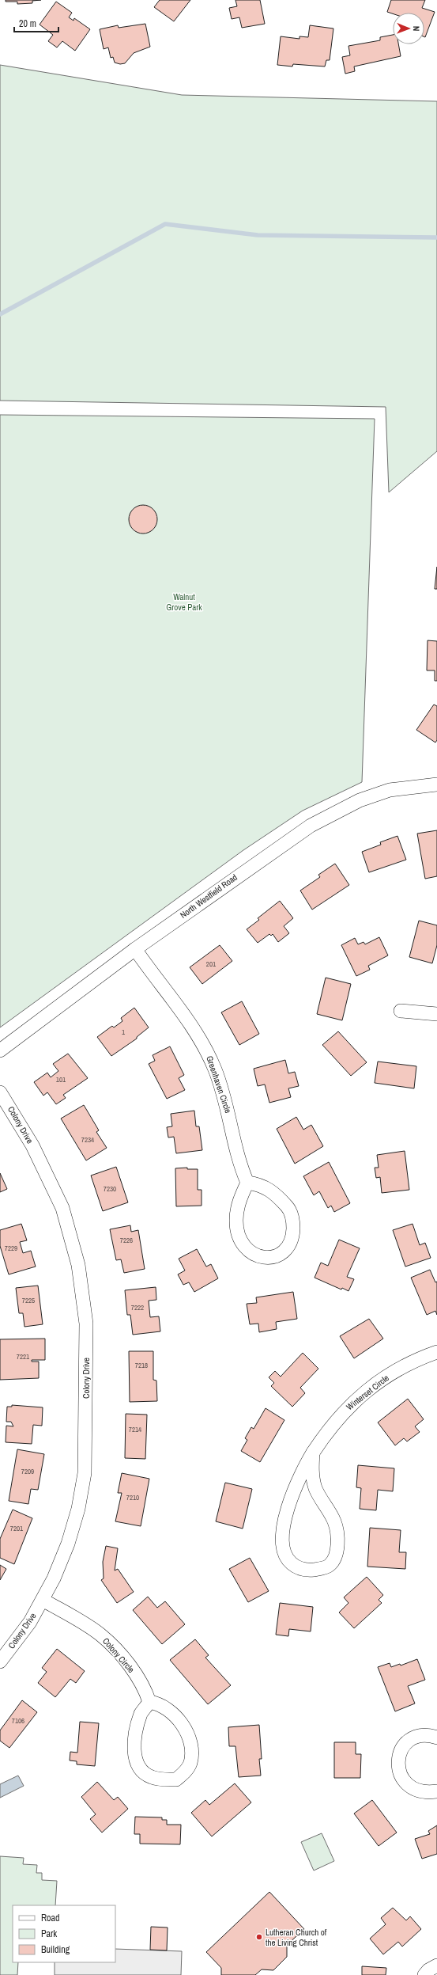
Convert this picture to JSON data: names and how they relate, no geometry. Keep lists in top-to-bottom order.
{
  "streets": {
    "street": [
      "North Westfield Road",
      "Greenhaven Circle",
      "Colony Drive",
      "Winterset Circle",
      "Colony Circle"
    ]
  },
  "crossings": [
    ["North Westfield Road", "Greenhaven Circle"],
    ["Colony Drive", "Colony Circle"]
  ],
  "parks": ["Walnut Grove Park"],
  "places": ["Lutheran Church of the Living Christ"],
  "house_numbers": [
    "201",
    "1",
    "101",
    "7234",
    "7230",
    "7226",
    "7229",
    "7225",
    "7222",
    "7221",
    "7218",
    "7214",
    "7209",
    "7210",
    "7201",
    "7106"
  ],
  "legend": ["Road", "Park", "Building"],
  "scale_bar": "20 m",
  "north": "right"
}
